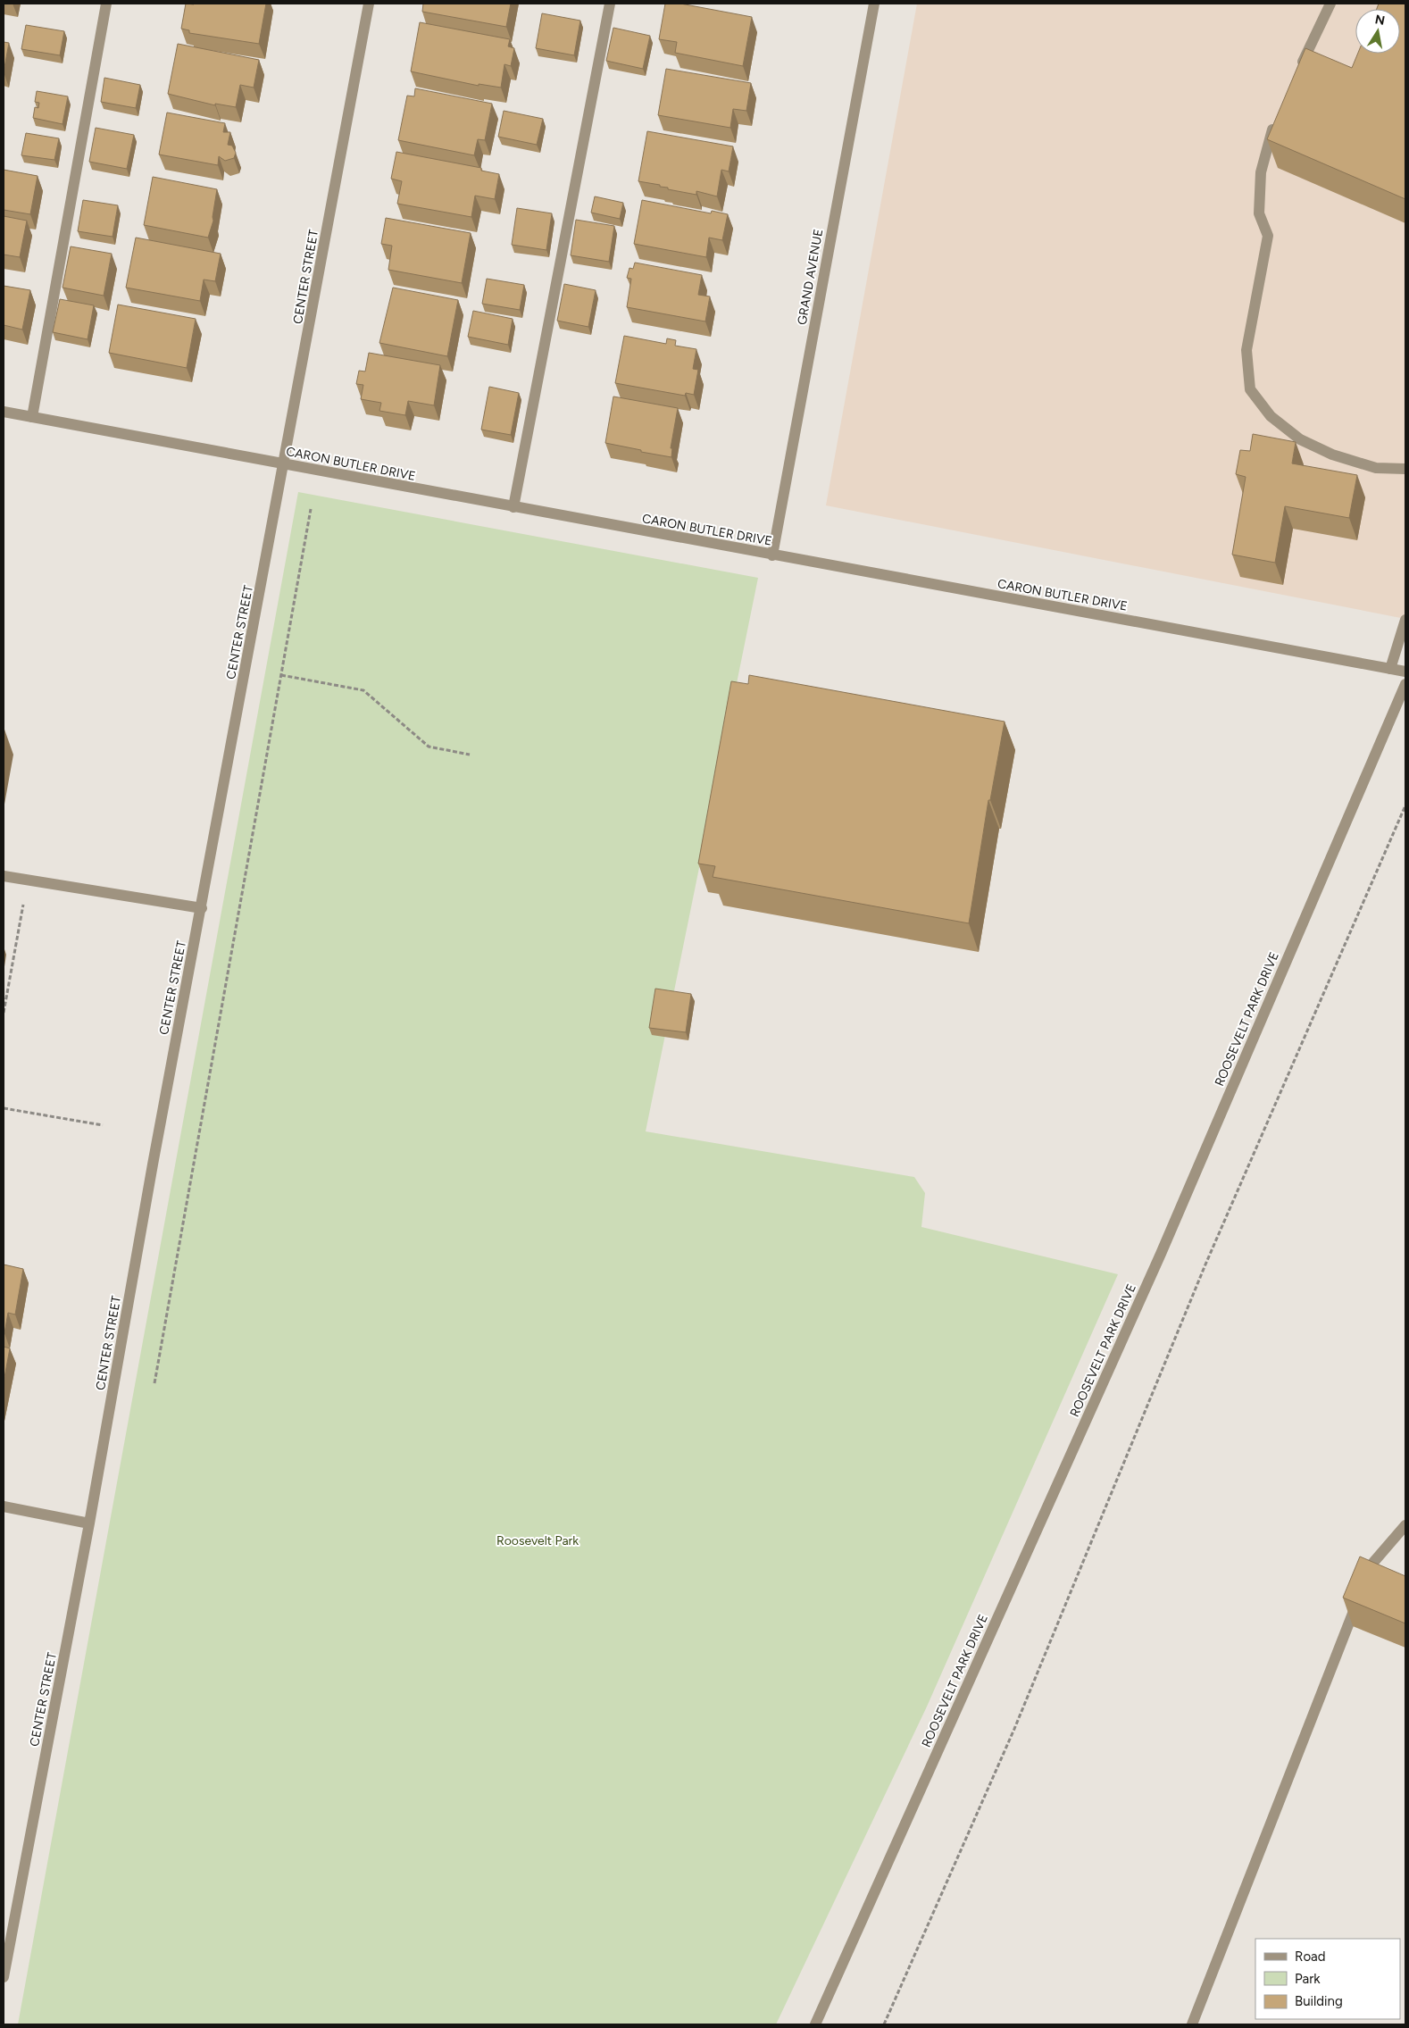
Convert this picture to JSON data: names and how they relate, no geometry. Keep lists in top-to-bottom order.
{
  "streets": {
    "street": [
      "CENTER STREET",
      "GRAND AVENUE",
      "CARON BUTLER DRIVE",
      "ROOSEVELT PARK DRIVE"
    ]
  },
  "crossings": [
    ["CENTER STREET", "CARON BUTLER DRIVE"],
    ["GRAND AVENUE", "CARON BUTLER DRIVE"]
  ],
  "parks": ["Roosevelt Park"],
  "legend": ["Road", "Park", "Building"],
  "north": "top"
}
